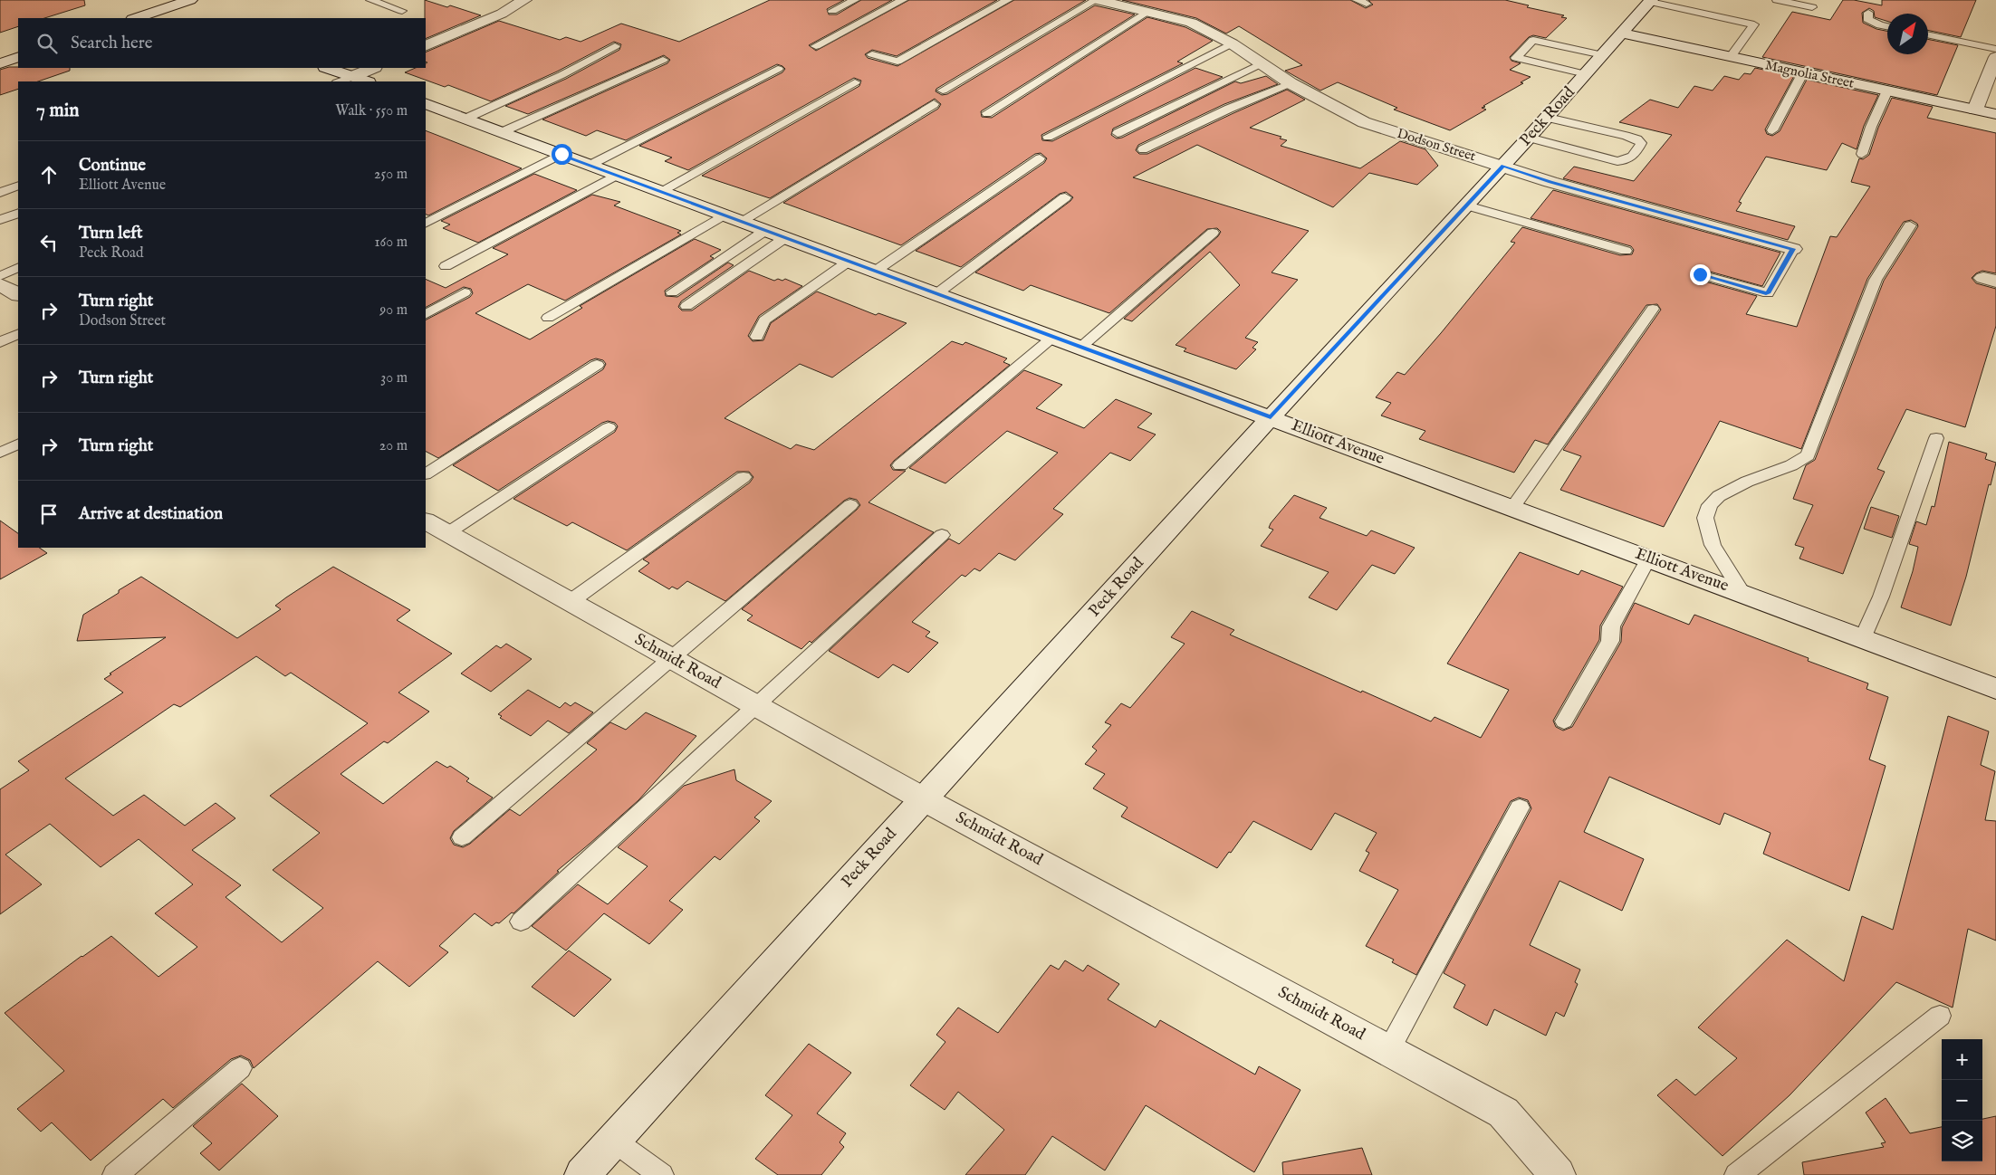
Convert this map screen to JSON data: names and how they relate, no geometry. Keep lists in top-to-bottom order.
{
  "streets": {
    "street": [
      "Magnolia Street",
      "Peck Road",
      "Dodson Street",
      "Elliott Avenue",
      "Schmidt Road"
    ]
  },
  "crossings": [
    ["Magnolia Street", "Peck Road"],
    ["Peck Road", "Dodson Street"],
    ["Peck Road", "Elliott Avenue"],
    ["Peck Road", "Schmidt Road"]
  ],
  "north": "top right",
  "page": {
    "search": "Search here",
    "heading": ["7 min", "Walk · 550 m"],
    "list": [
      ["Continue", "Elliott Avenue", "250 m"],
      ["Turn left", "Peck Road", "160 m"],
      ["Turn right", "Dodson Street", "90 m"],
      ["Turn right", "30 m"],
      ["Turn right", "20 m"],
      "Arrive at destination"
    ],
    "map_buttons": ["+", "−"]
  }
}
